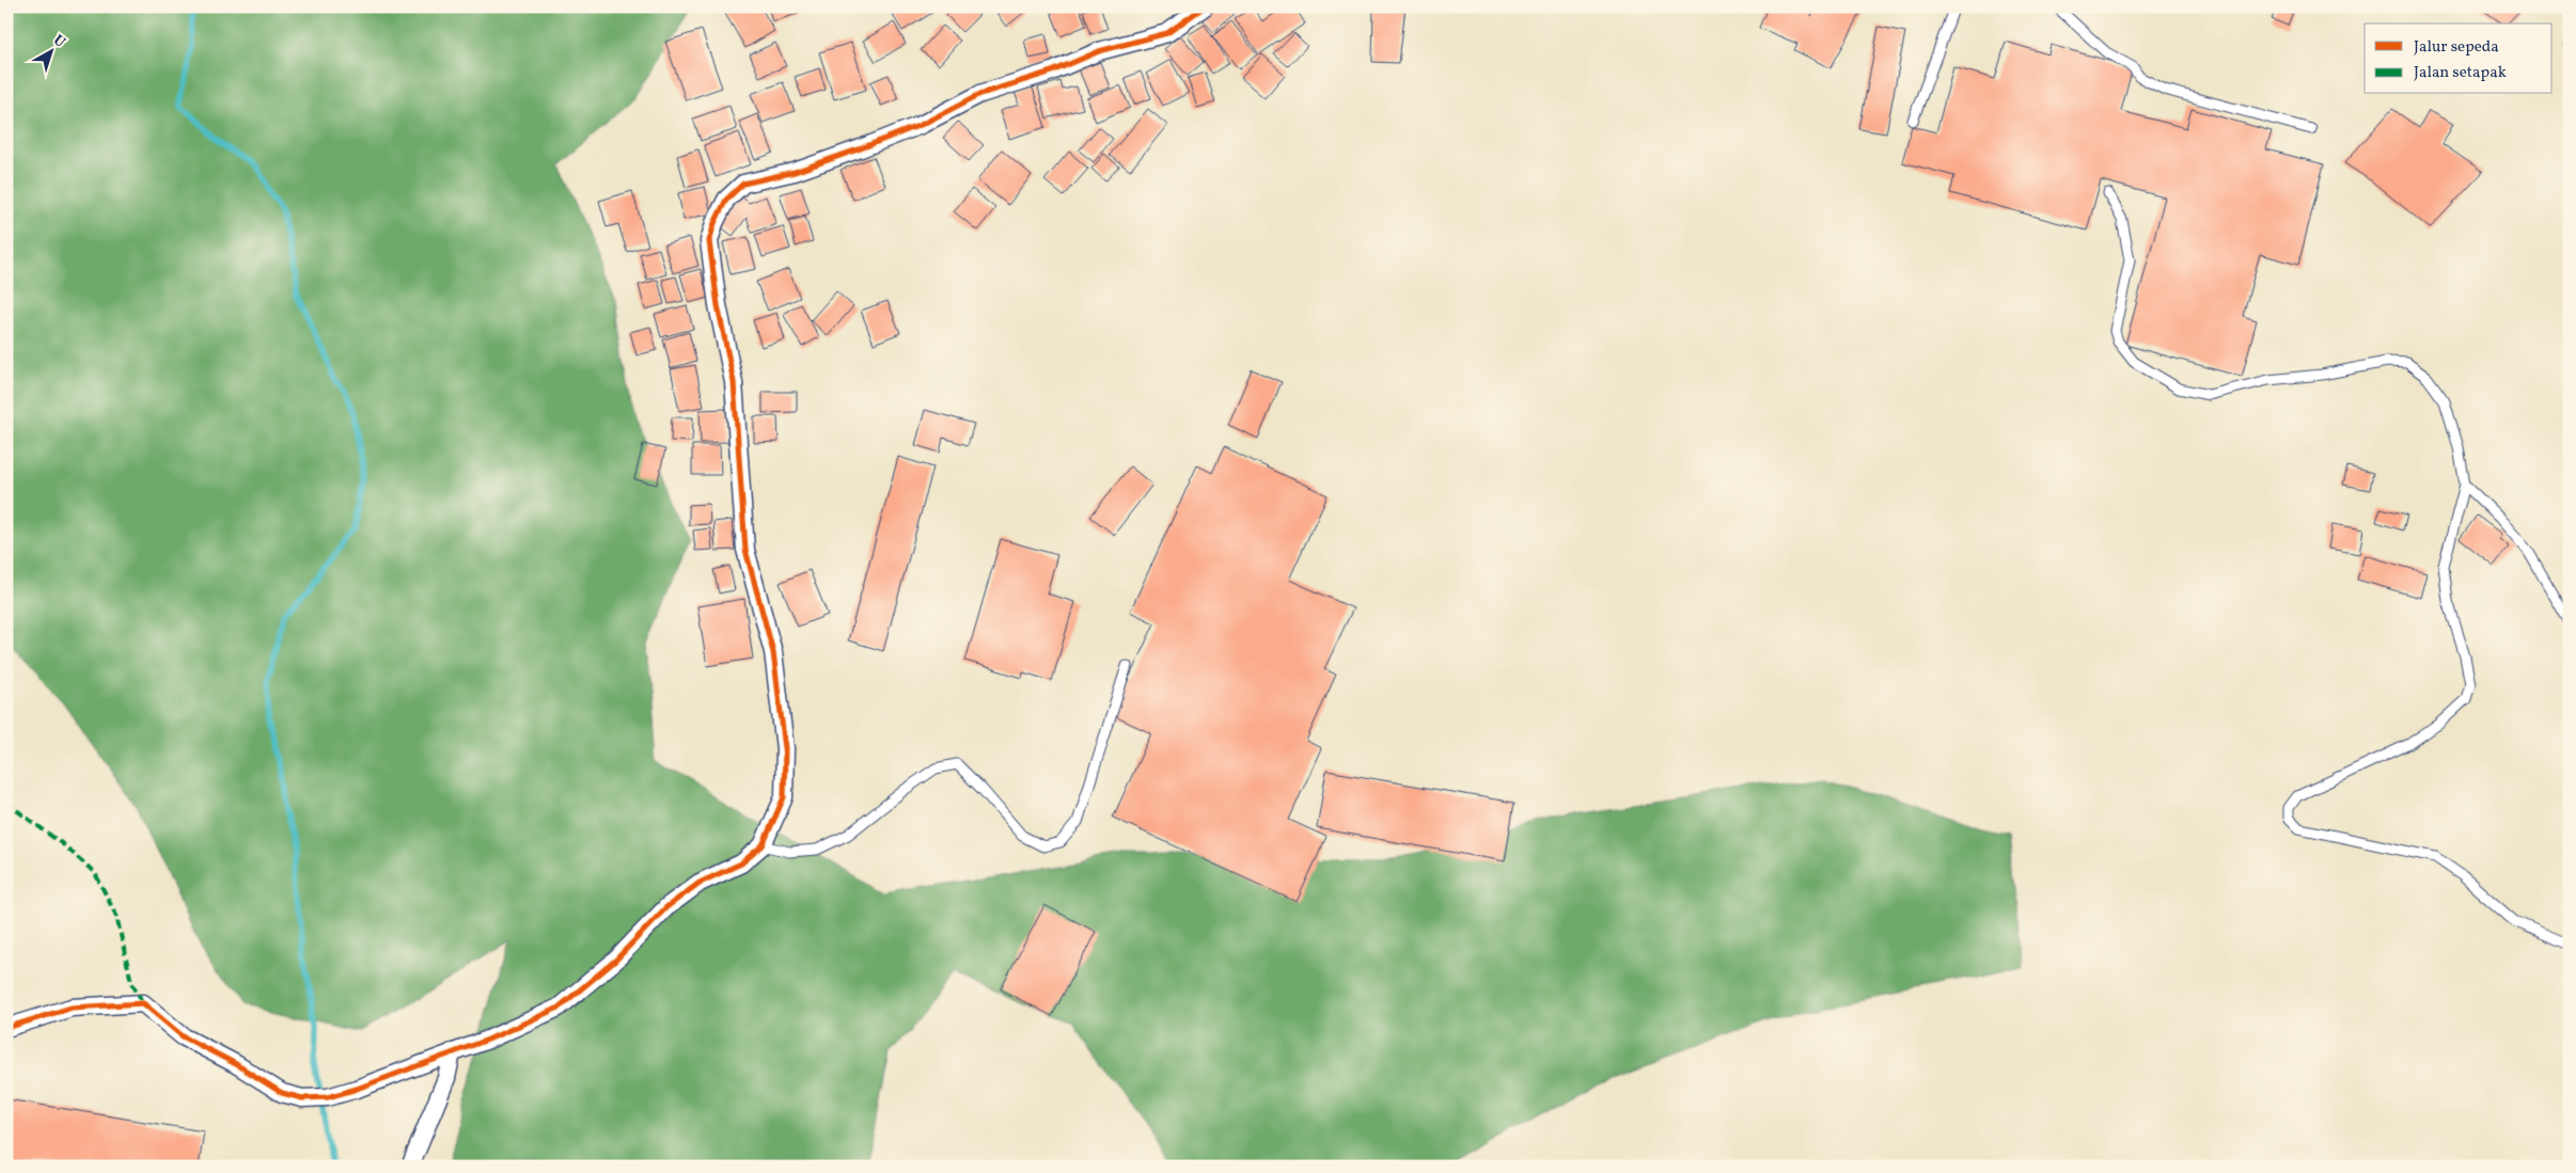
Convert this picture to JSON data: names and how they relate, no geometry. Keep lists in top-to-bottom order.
{
  "legend": ["Jalur sepeda", "Jalan setapak"],
  "north": "top right"
}
